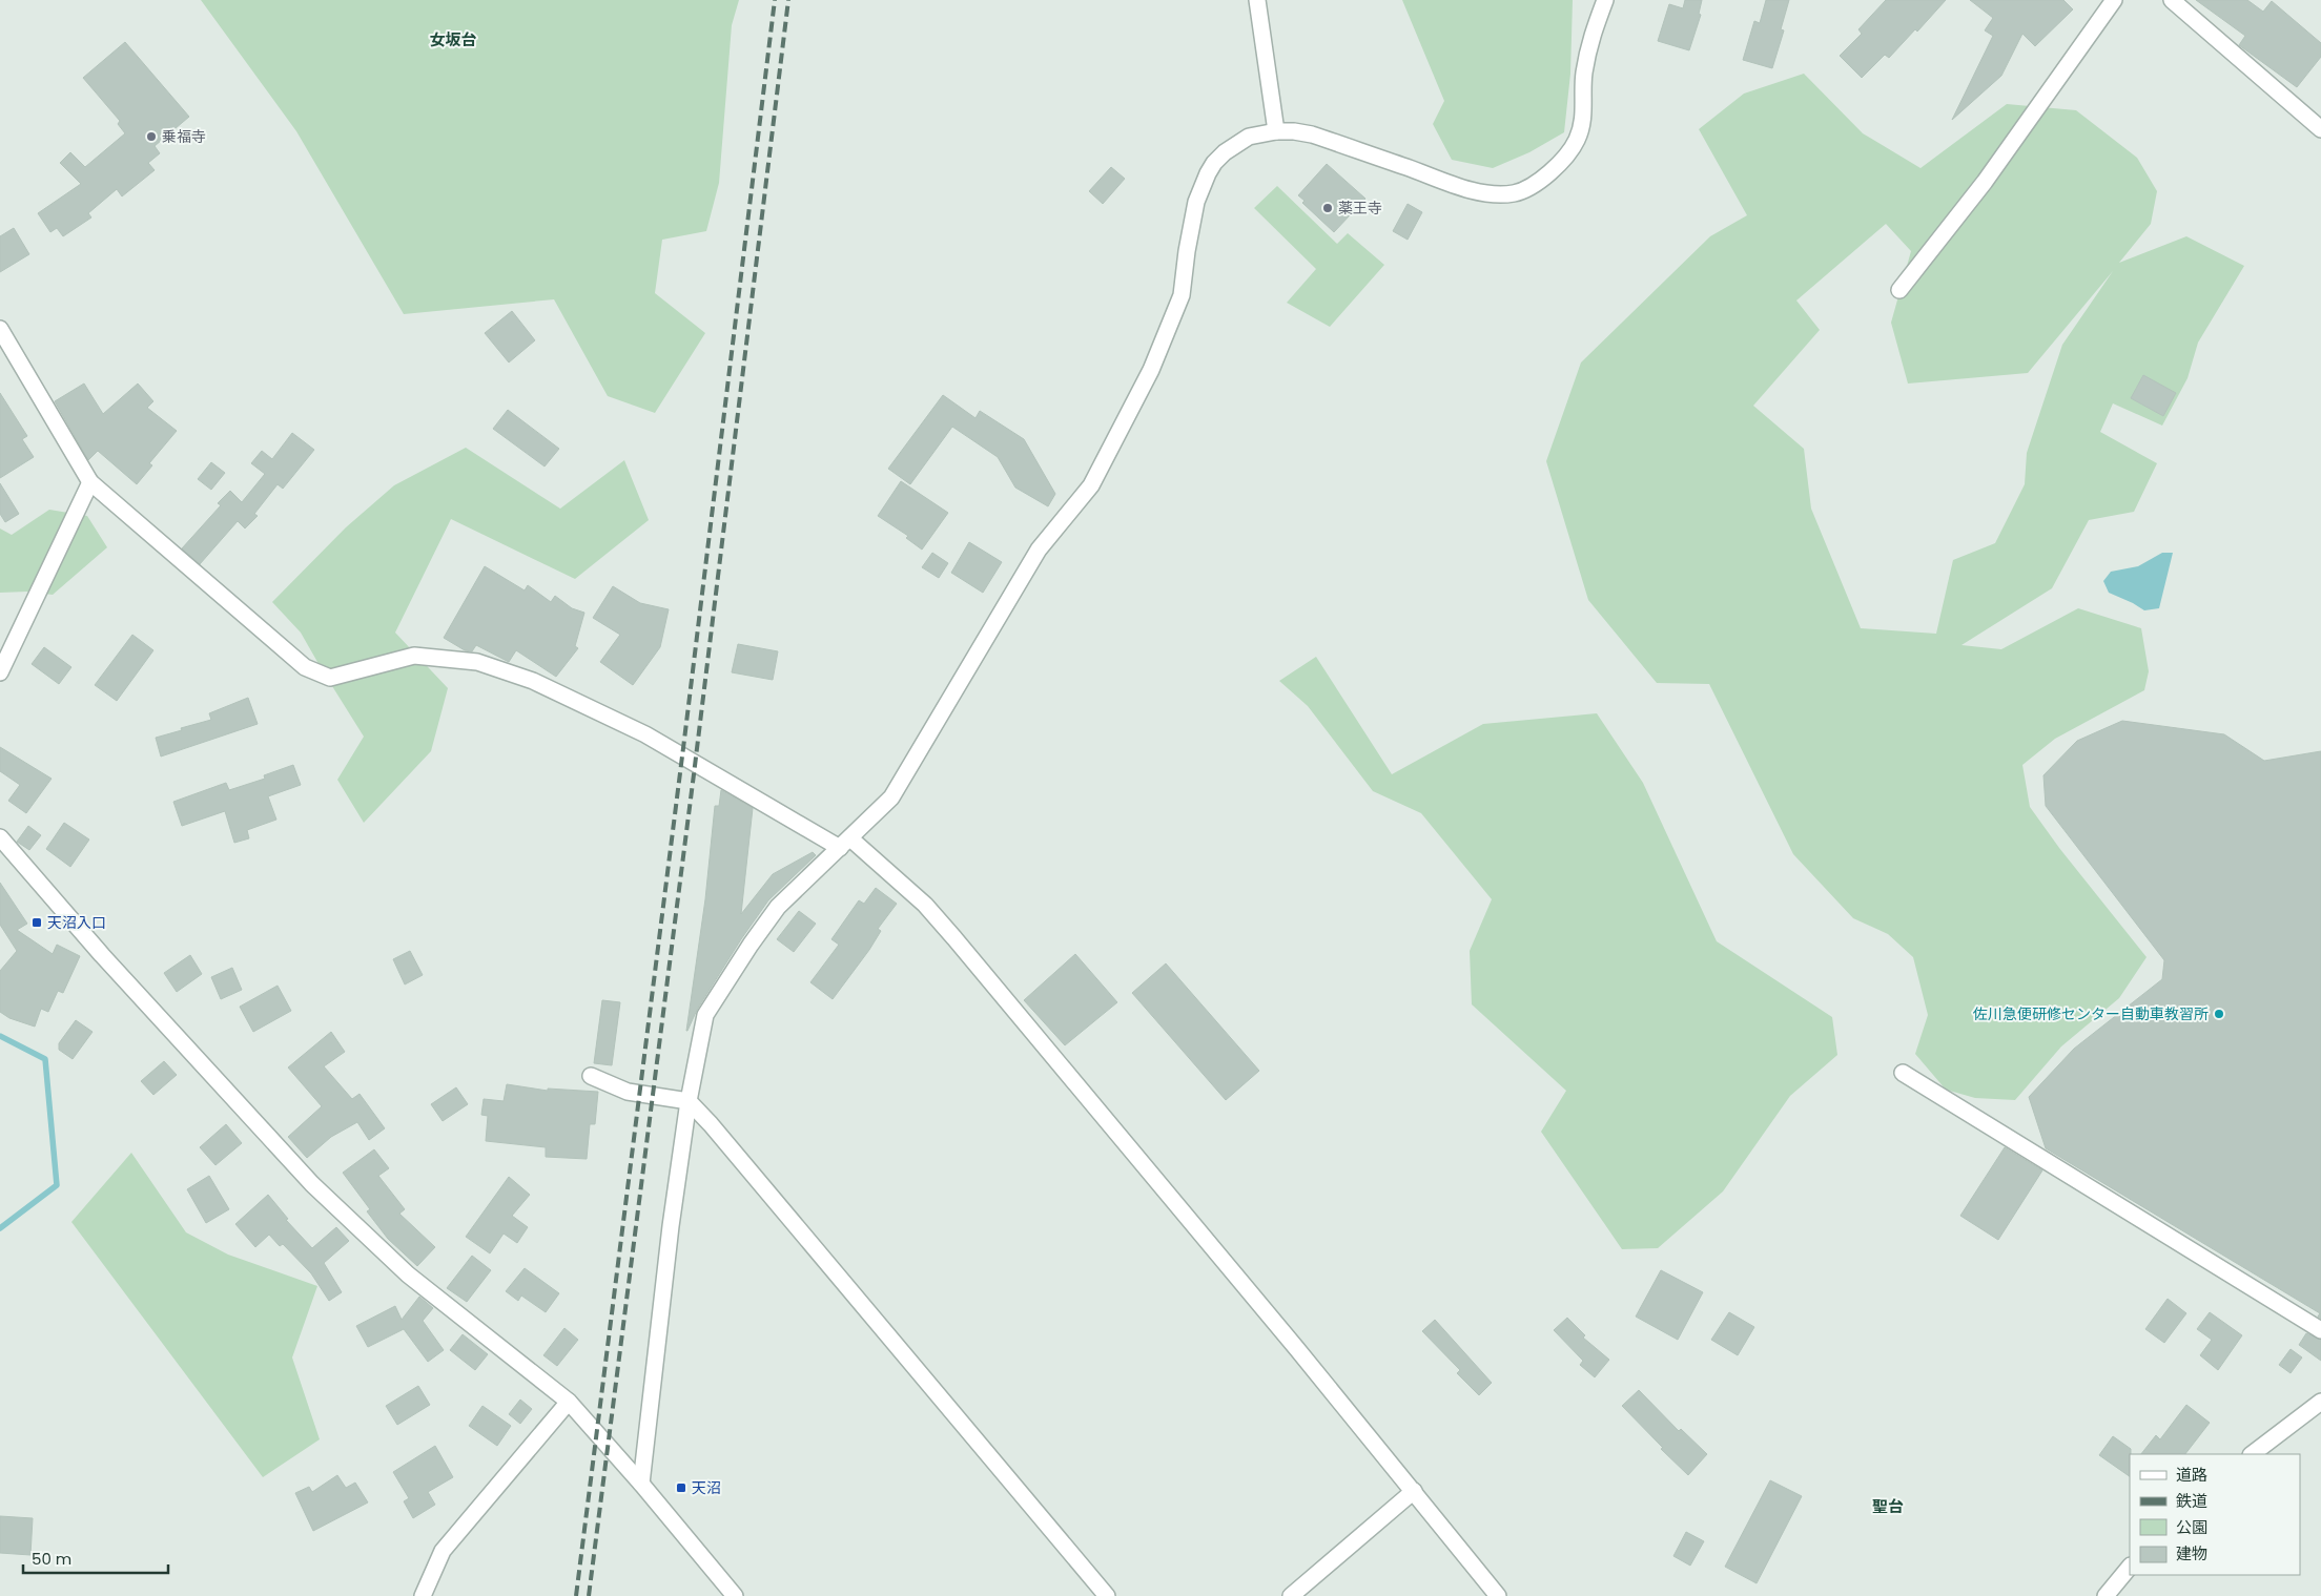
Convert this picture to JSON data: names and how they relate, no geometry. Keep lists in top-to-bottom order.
{
  "districts": ["女坂台", "聖台"],
  "places": {
    "other": ["乗福寺", "薬王寺", "佐川急便研修センター自動車教習所"],
    "transit": ["天沼入口", "天沼"]
  },
  "legend": [
    "道路",
    "鉄道",
    "公園",
    "建物"
  ],
  "scale_bar": "50 m"
}
